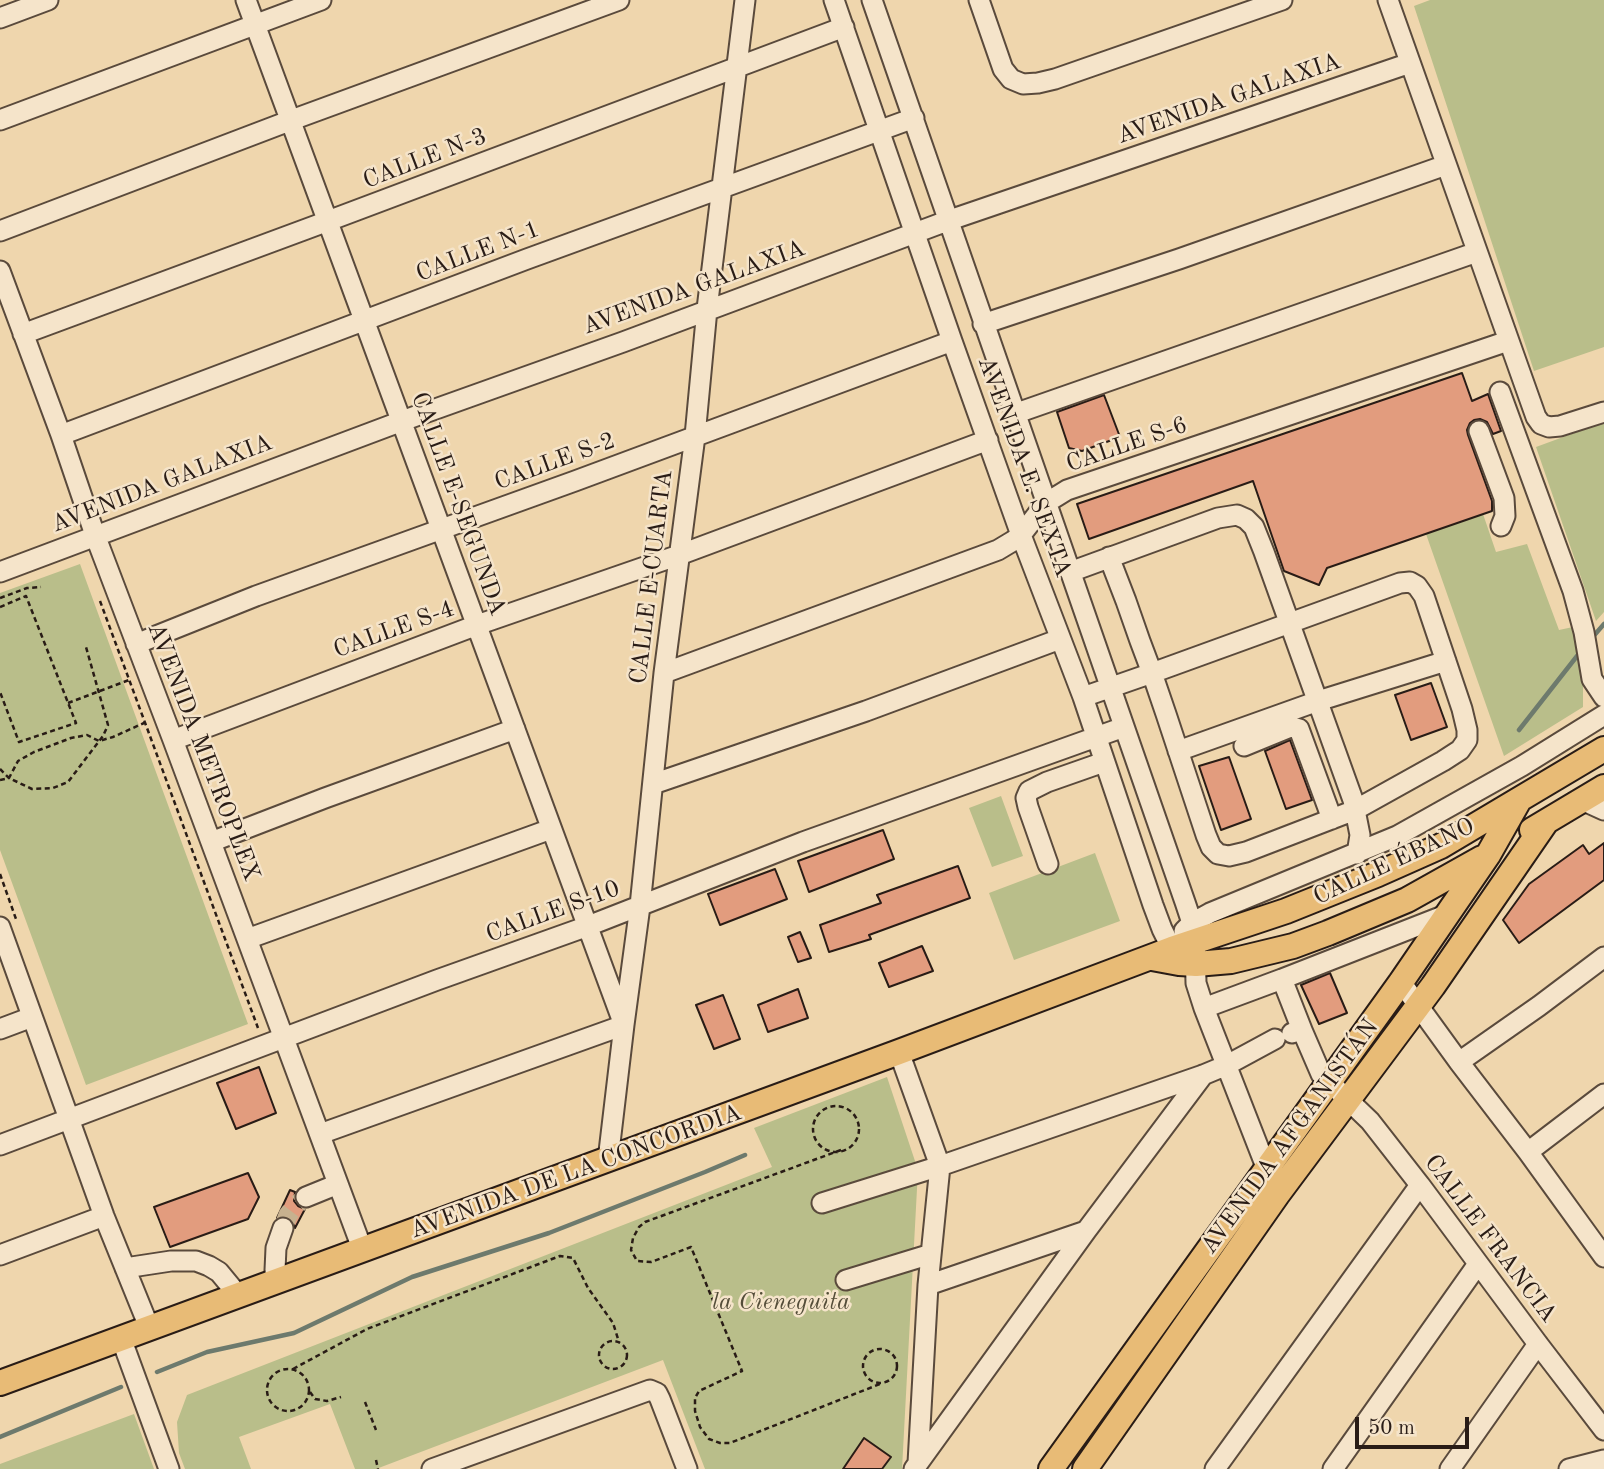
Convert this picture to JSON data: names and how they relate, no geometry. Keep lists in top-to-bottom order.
{
  "streets": {
    "main road": ["CALLE ÉBANO", "AVENIDA AFGANISTÁN", "AVENIDA DE LA CONCORDIA"],
    "street": [
      "AVENIDA GALAXIA",
      "CALLE N-3",
      "CALLE N-1",
      "CALLE S-6",
      "CALLE S-2",
      "AVENIDA E. SEXTA",
      "CALLE E-SEGUNDA",
      "CALLE E-CUARTA",
      "CALLE S-4",
      "AVENIDA METROPLEX",
      "CALLE S-10",
      "CALLE FRANCIA"
    ]
  },
  "crossings": [
    ["AVENIDA GALAXIA", "AVENIDA E. SEXTA"],
    ["AVENIDA GALAXIA", "CALLE E-SEGUNDA"],
    ["AVENIDA GALAXIA", "CALLE E-CUARTA"],
    ["AVENIDA GALAXIA", "AVENIDA METROPLEX"],
    ["CALLE N-3", "AVENIDA E. SEXTA"],
    ["CALLE N-3", "CALLE E-SEGUNDA"],
    ["CALLE N-3", "CALLE E-CUARTA"],
    ["CALLE N-3", "AVENIDA METROPLEX"],
    ["CALLE N-1", "AVENIDA E. SEXTA"],
    ["CALLE N-1", "CALLE E-SEGUNDA"],
    ["CALLE N-1", "CALLE E-CUARTA"],
    ["CALLE N-1", "AVENIDA METROPLEX"],
    ["CALLE S-6", "AVENIDA E. SEXTA"],
    ["CALLE S-6", "CALLE E-CUARTA"],
    ["CALLE S-2", "AVENIDA E. SEXTA"],
    ["CALLE S-2", "CALLE E-SEGUNDA"],
    ["CALLE S-2", "CALLE E-CUARTA"],
    ["CALLE S-2", "AVENIDA METROPLEX"],
    ["AVENIDA E. SEXTA", "CALLE S-4"],
    ["AVENIDA E. SEXTA", "CALLE ÉBANO"],
    ["AVENIDA E. SEXTA", "CALLE S-10"],
    ["AVENIDA E. SEXTA", "AVENIDA DE LA CONCORDIA"],
    ["CALLE E-SEGUNDA", "CALLE E-CUARTA"],
    ["CALLE E-SEGUNDA", "CALLE S-4"],
    ["CALLE E-SEGUNDA", "CALLE S-10"],
    ["CALLE E-CUARTA", "CALLE S-4"],
    ["CALLE E-CUARTA", "CALLE S-10"],
    ["CALLE E-CUARTA", "AVENIDA DE LA CONCORDIA"],
    ["CALLE S-4", "AVENIDA METROPLEX"],
    ["AVENIDA METROPLEX", "CALLE S-10"],
    ["AVENIDA METROPLEX", "AVENIDA DE LA CONCORDIA"],
    ["CALLE ÉBANO", "AVENIDA AFGANISTÁN"],
    ["CALLE ÉBANO", "AVENIDA DE LA CONCORDIA"],
    ["AVENIDA AFGANISTÁN", "CALLE FRANCIA"]
  ],
  "parks": ["la Cieneguita"],
  "scale_bar": "50 m"
}
